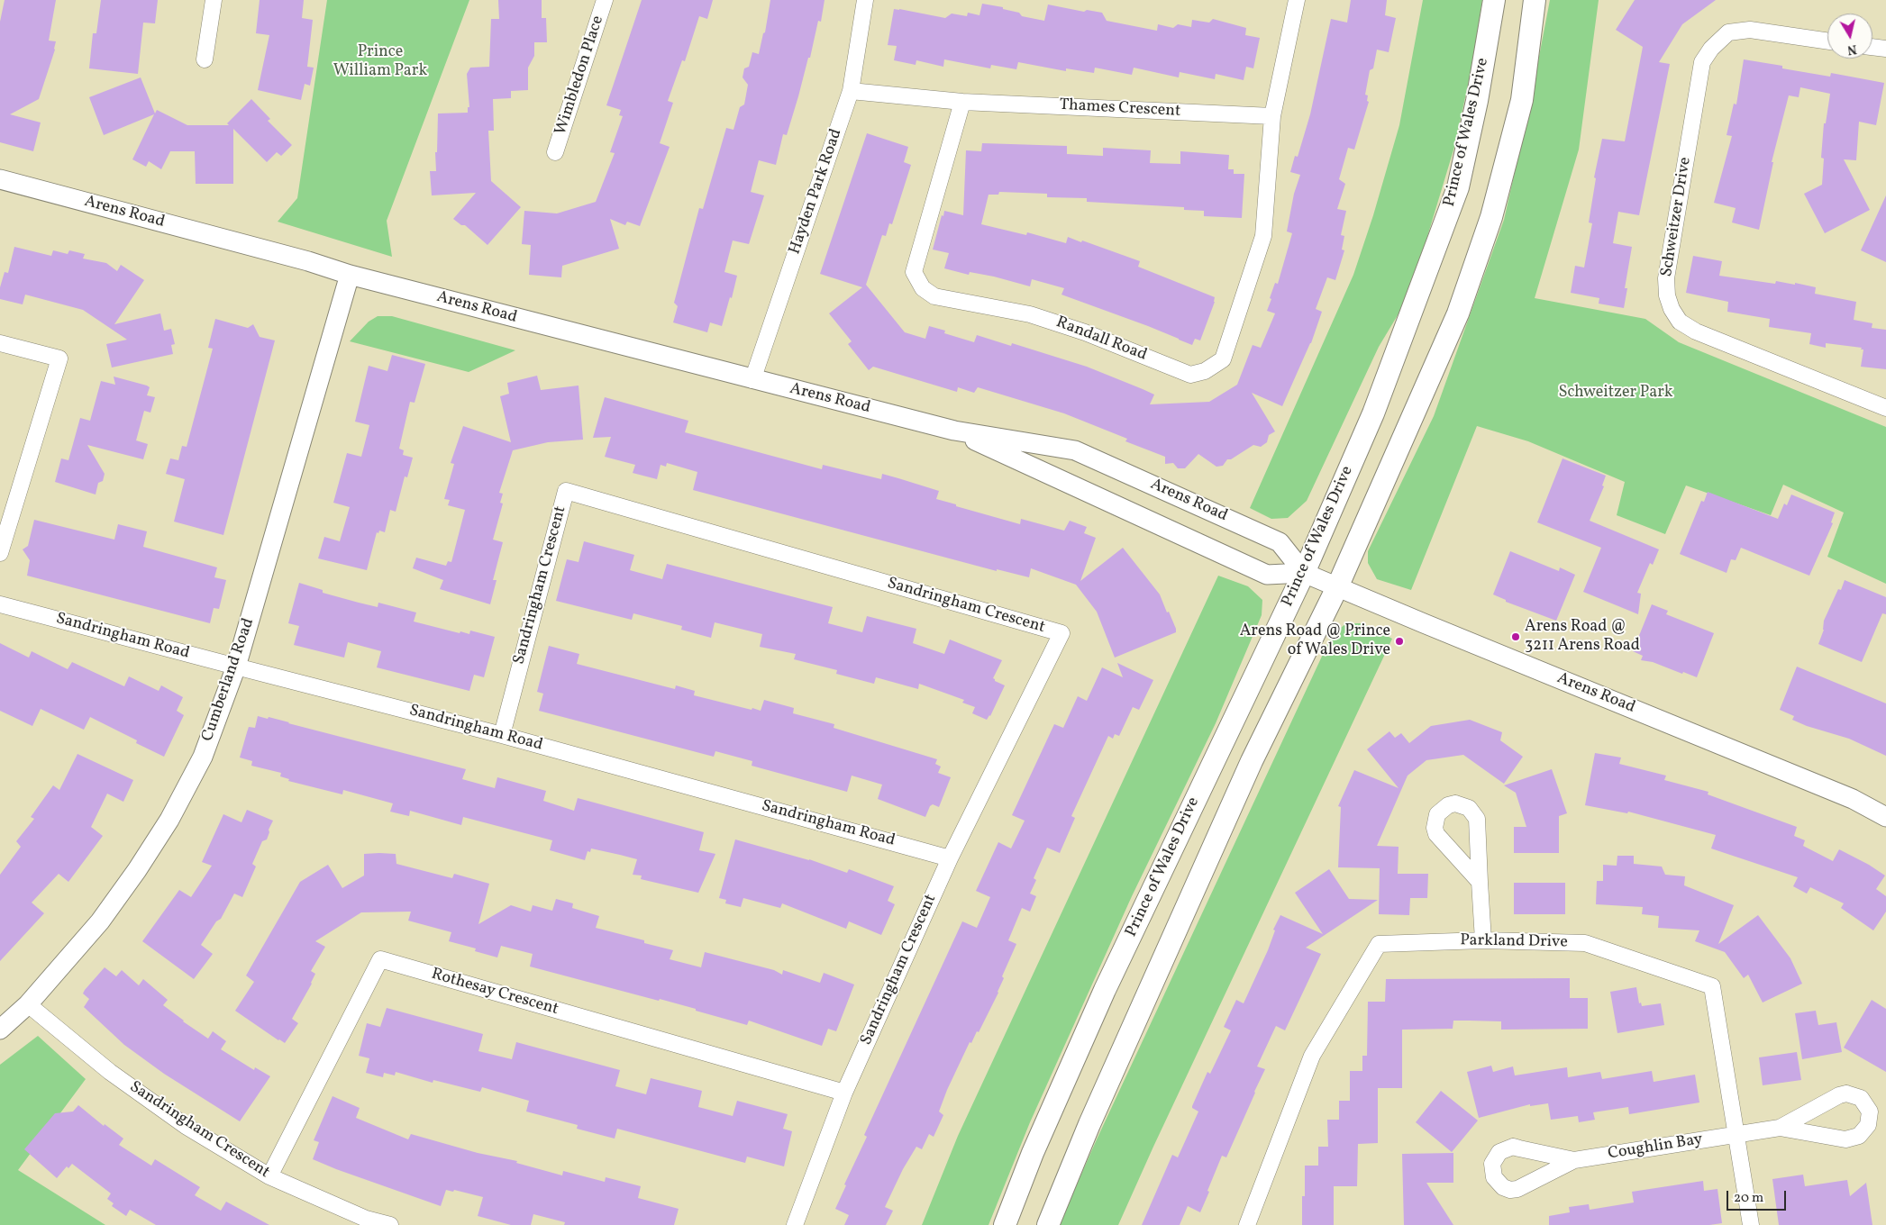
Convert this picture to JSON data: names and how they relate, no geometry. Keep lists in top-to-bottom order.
{
  "streets": {
    "main road": ["Prince of Wales Drive"],
    "street": [
      "Wimbledon Place",
      "Thames Crescent",
      "Hayden Park Road",
      "Arens Road",
      "Schweitzer Drive",
      "Randall Road",
      "Sandringham Crescent",
      "Sandringham Road",
      "Cumberland Road",
      "Parkland Drive",
      "Rothesay Crescent",
      "Coughlin Bay"
    ]
  },
  "crossings": [
    ["Thames Crescent", "Hayden Park Road"],
    ["Thames Crescent", "Randall Road"],
    ["Prince of Wales Drive", "Arens Road"],
    ["Hayden Park Road", "Arens Road"],
    ["Arens Road", "Cumberland Road"],
    ["Sandringham Crescent", "Sandringham Road"],
    ["Sandringham Crescent", "Cumberland Road"],
    ["Sandringham Crescent", "Rothesay Crescent"],
    ["Sandringham Road", "Cumberland Road"],
    ["Parkland Drive", "Coughlin Bay"]
  ],
  "parks": ["Prince William Park", "Schweitzer Park"],
  "places": ["Arens Road @ 3211 Arens Road", "Arens Road @ Prince of Wales Drive"],
  "scale_bar": "20 m",
  "north": "bottom"
}
